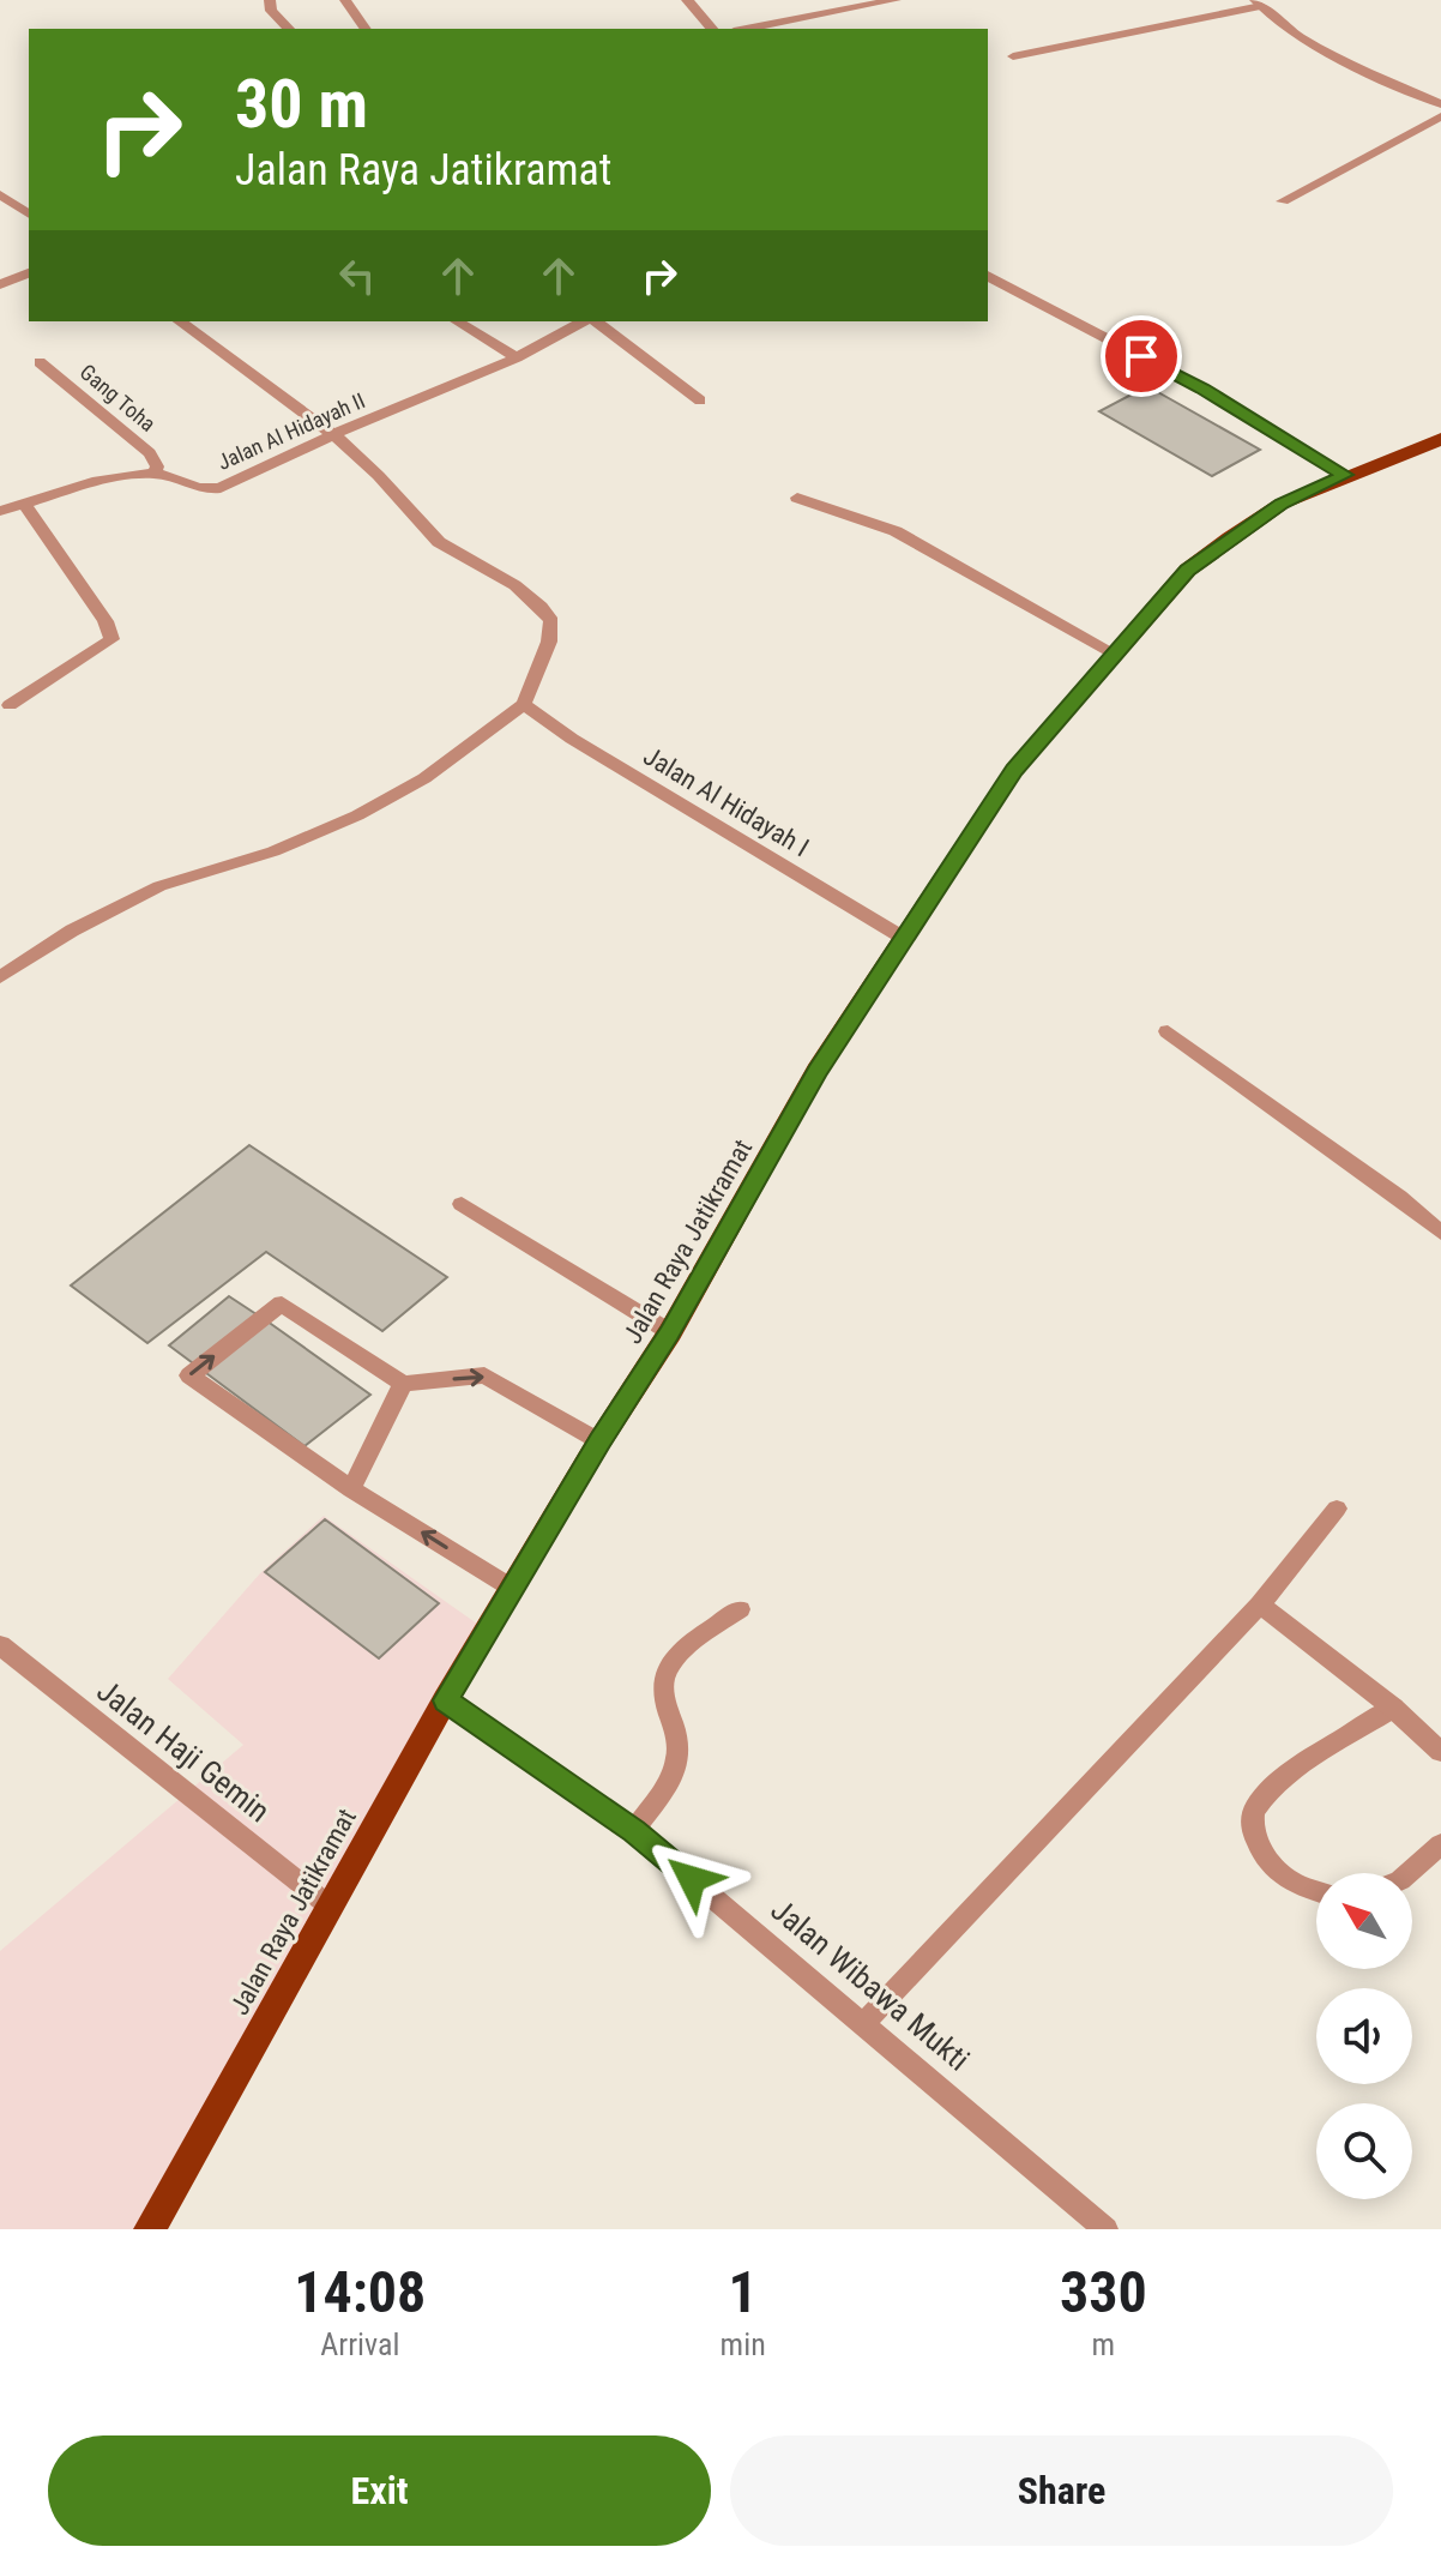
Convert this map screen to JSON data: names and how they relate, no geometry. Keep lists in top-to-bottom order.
{
  "streets": {
    "main road": ["Jalan Raya Jatikramat"],
    "street": [
      "Gang Toha",
      "Jalan Al Hidayah II",
      "Jalan Al Hidayah I",
      "Jalan Haji Gemin",
      "Jalan Wibawa Mukti"
    ]
  },
  "crossings": [
    ["Gang Toha", "Jalan Al Hidayah II"],
    ["Jalan Al Hidayah I", "Jalan Raya Jatikramat"],
    ["Jalan Raya Jatikramat", "Jalan Haji Gemin"],
    ["Jalan Raya Jatikramat", "Jalan Wibawa Mukti"]
  ],
  "north": "top left",
  "page": {
    "turn": ["30 m", "Jalan Raya Jatikramat"],
    "eta": [
      "14:08",
      "Arrival",
      "1",
      "min",
      "330",
      "m"
    ],
    "buttons": ["Exit", "Share"]
  }
}
